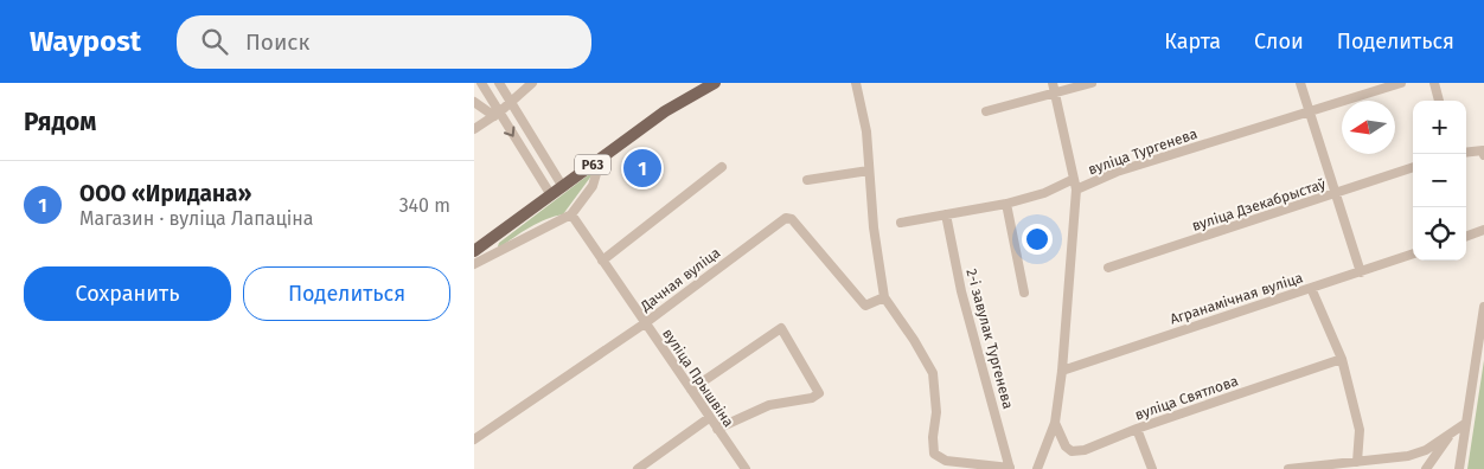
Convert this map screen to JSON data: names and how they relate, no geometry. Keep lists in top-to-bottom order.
{
  "streets": {
    "main road": ["Р63"],
    "street": [
      "вуліца Тургенева",
      "вуліца Дзекабрыстаў",
      "Дачная вуліца",
      "Агранамічная вуліца",
      "2-і завулак Тургенева",
      "вуліца Прышвіна",
      "вуліца Святлова"
    ]
  },
  "crossings": [
    ["вуліца Тургенева", "2-і завулак Тургенева"],
    ["Дачная вуліца", "вуліца Прышвіна"]
  ],
  "north": "left",
  "page": {
    "header": "Waypost",
    "search": "Поиск",
    "nav": ["Карта", "Слои", "Поделиться"],
    "heading": "Рядом",
    "map_buttons": ["+", "−"],
    "pins": "1",
    "list": [
      {
        "mark": "1",
        "name": "ООО «Иридана»",
        "note": "Магазин · вуліца Лапаціна",
        "value": "340 m"
      }
    ],
    "buttons": ["Сохранить", "Поделиться"]
  }
}
